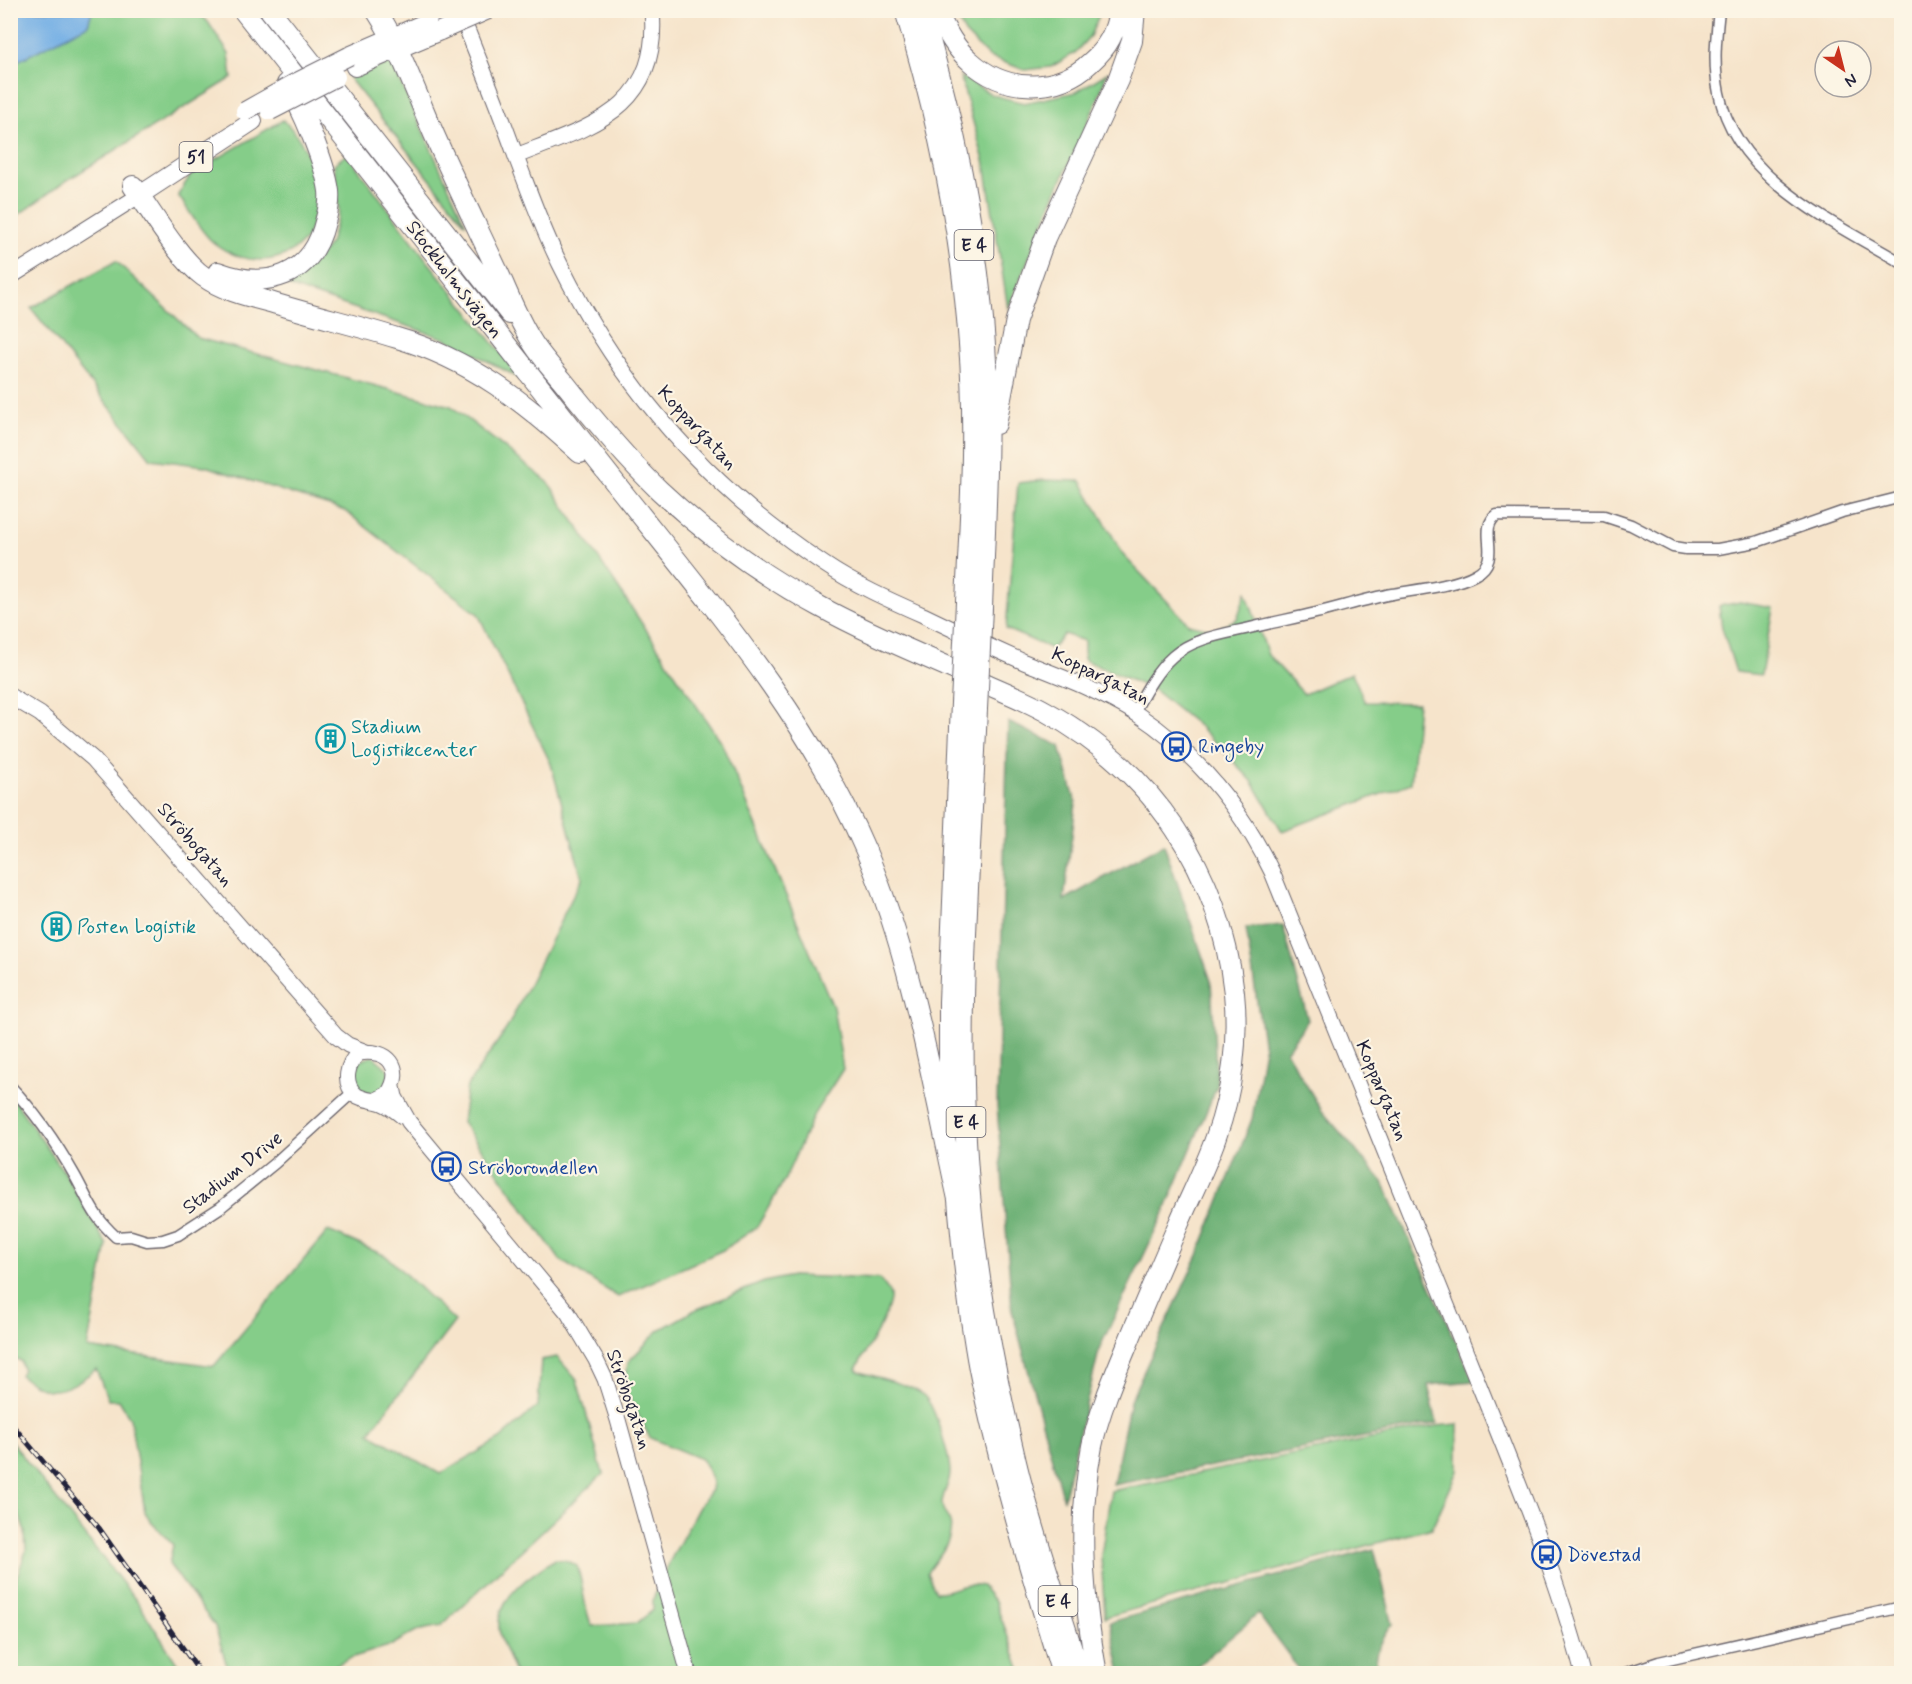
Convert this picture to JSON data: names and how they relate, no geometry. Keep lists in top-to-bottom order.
{
  "streets": {
    "highway": ["E 4", "Stockholmsvägen"],
    "main road": ["51"],
    "street": ["Koppargatan", "Ströbogatan", "Stadium Drive"]
  },
  "crossings": [
    ["E 4", "Stockholmsvägen"],
    ["Ströbogatan", "Stadium Drive"]
  ],
  "places": {
    "building": ["Stadium Logistikcenter", "Posten Logistik"],
    "bus stop": ["Ringeby", "Ströborondellen", "Dövestad"]
  },
  "north": "bottom right"
}
